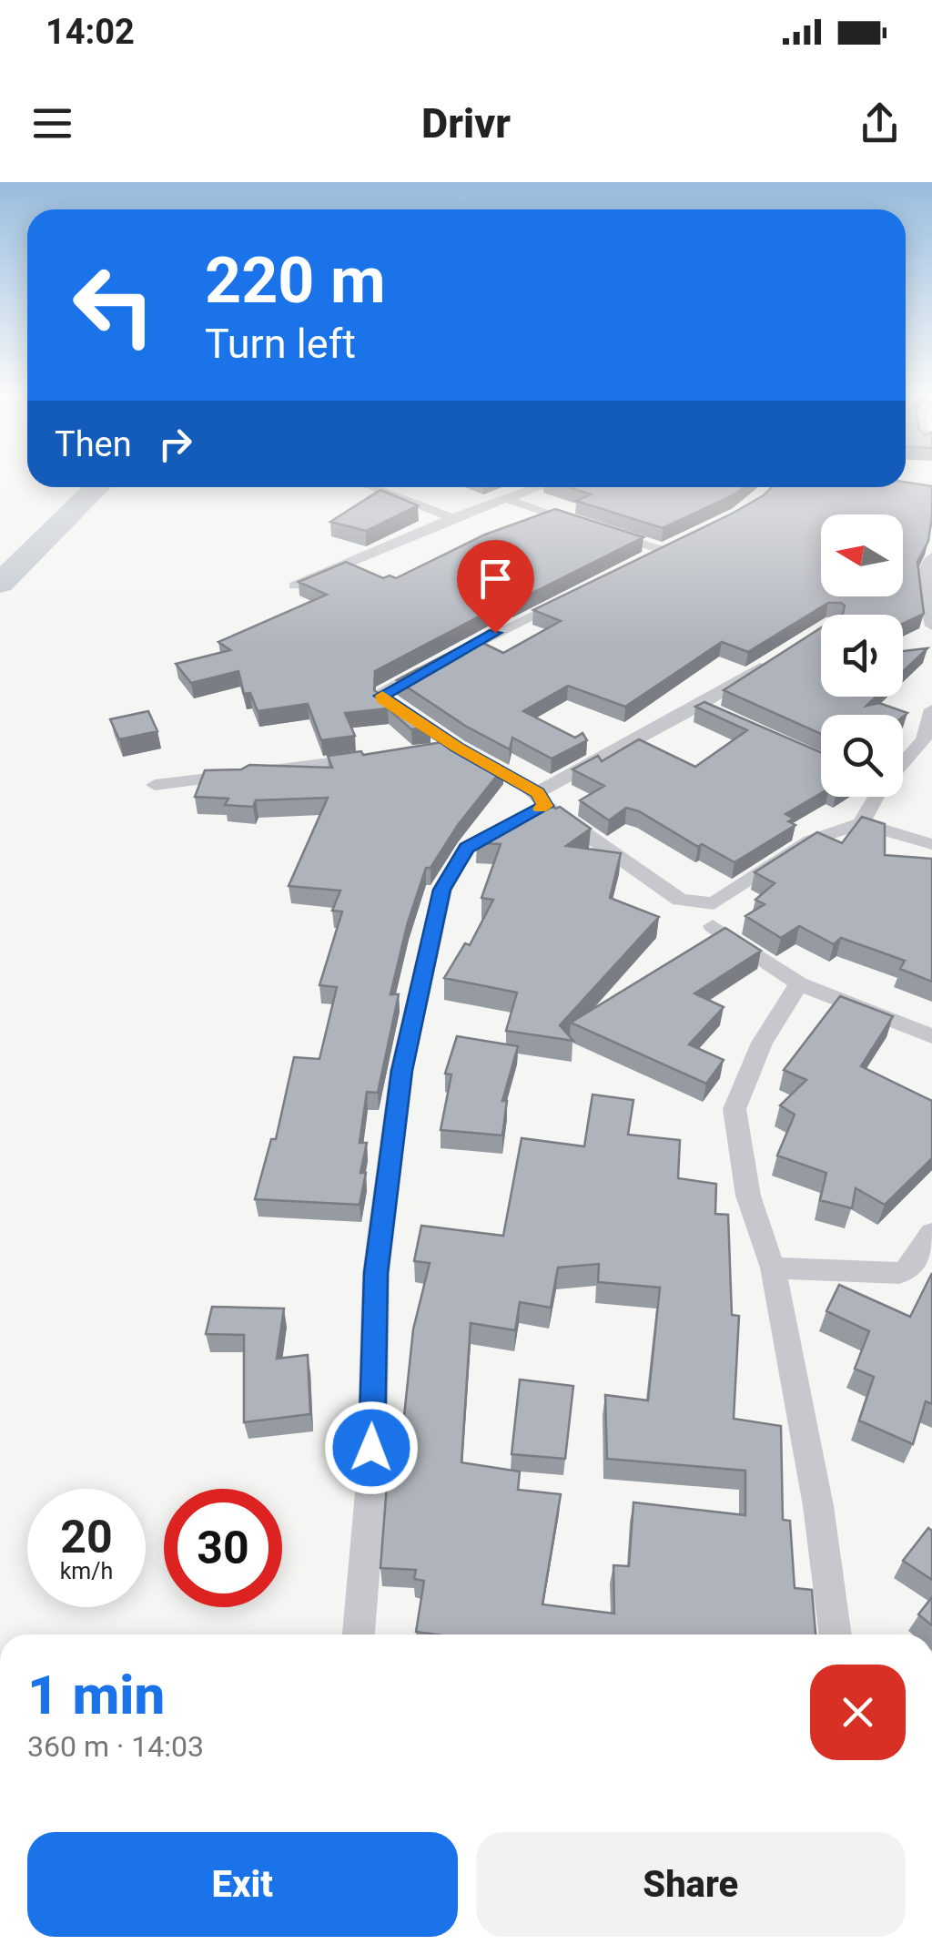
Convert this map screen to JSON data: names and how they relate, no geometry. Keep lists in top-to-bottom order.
{
  "north": "left",
  "page": {
    "status": "14:02",
    "header": "Drivr",
    "turn": ["220 m", "Turn left"],
    "then": "Then",
    "speed": "20 km/h",
    "limit": "30",
    "heading": ["1 min", "360 m · 14:03"],
    "buttons": ["Exit", "Share"]
  }
}
